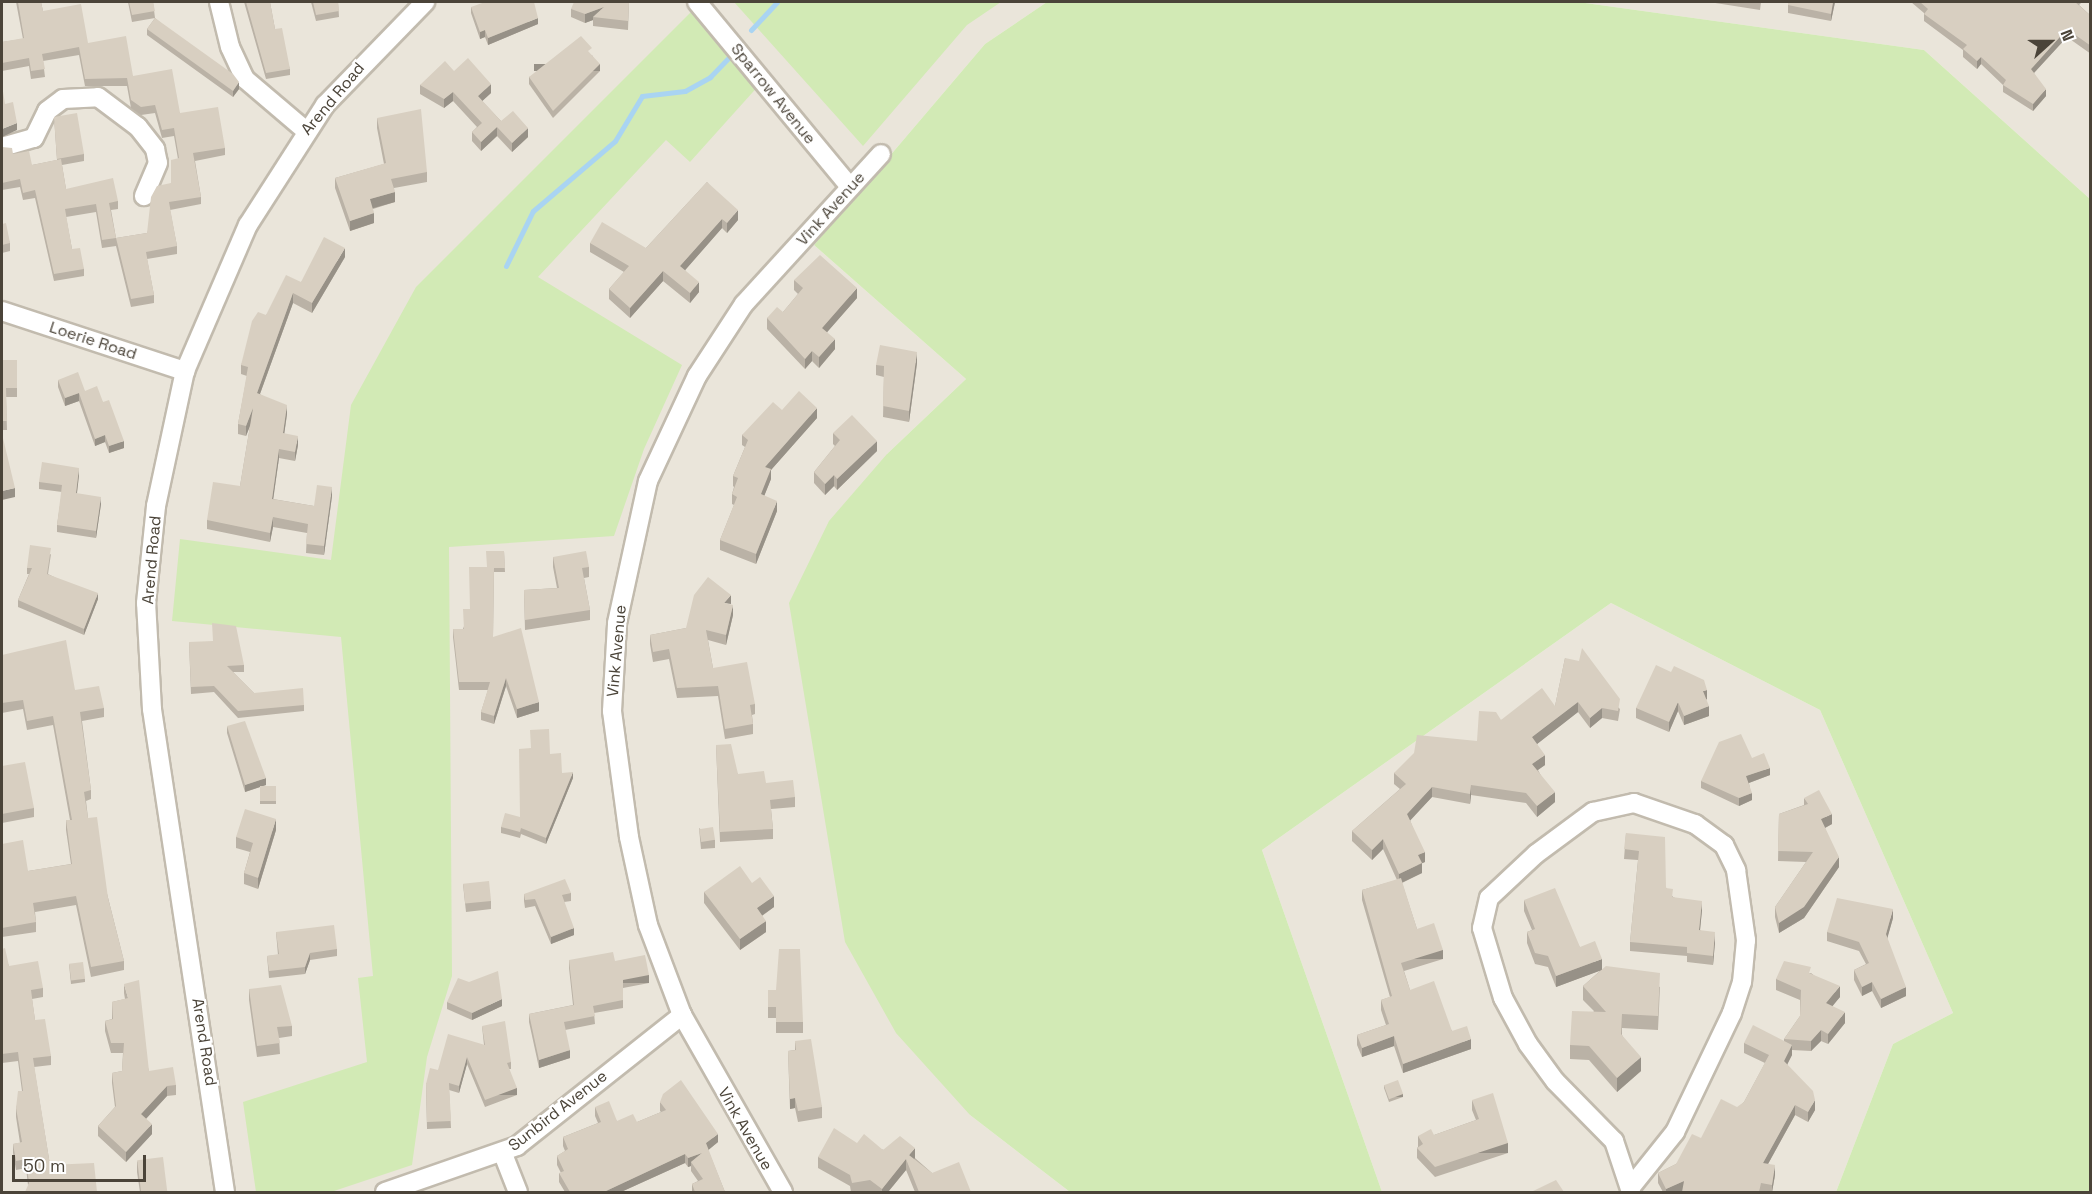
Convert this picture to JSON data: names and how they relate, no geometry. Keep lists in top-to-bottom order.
{
  "streets": {
    "street": [
      "Sparrow Avenue",
      "Arend Road",
      "Vink Avenue",
      "Loerie Road",
      "Sunbird Avenue"
    ]
  },
  "crossings": [
    ["Sparrow Avenue", "Vink Avenue"],
    ["Arend Road", "Loerie Road"],
    ["Vink Avenue", "Sunbird Avenue"]
  ],
  "scale_bar": "50 m",
  "north": "right"
}
